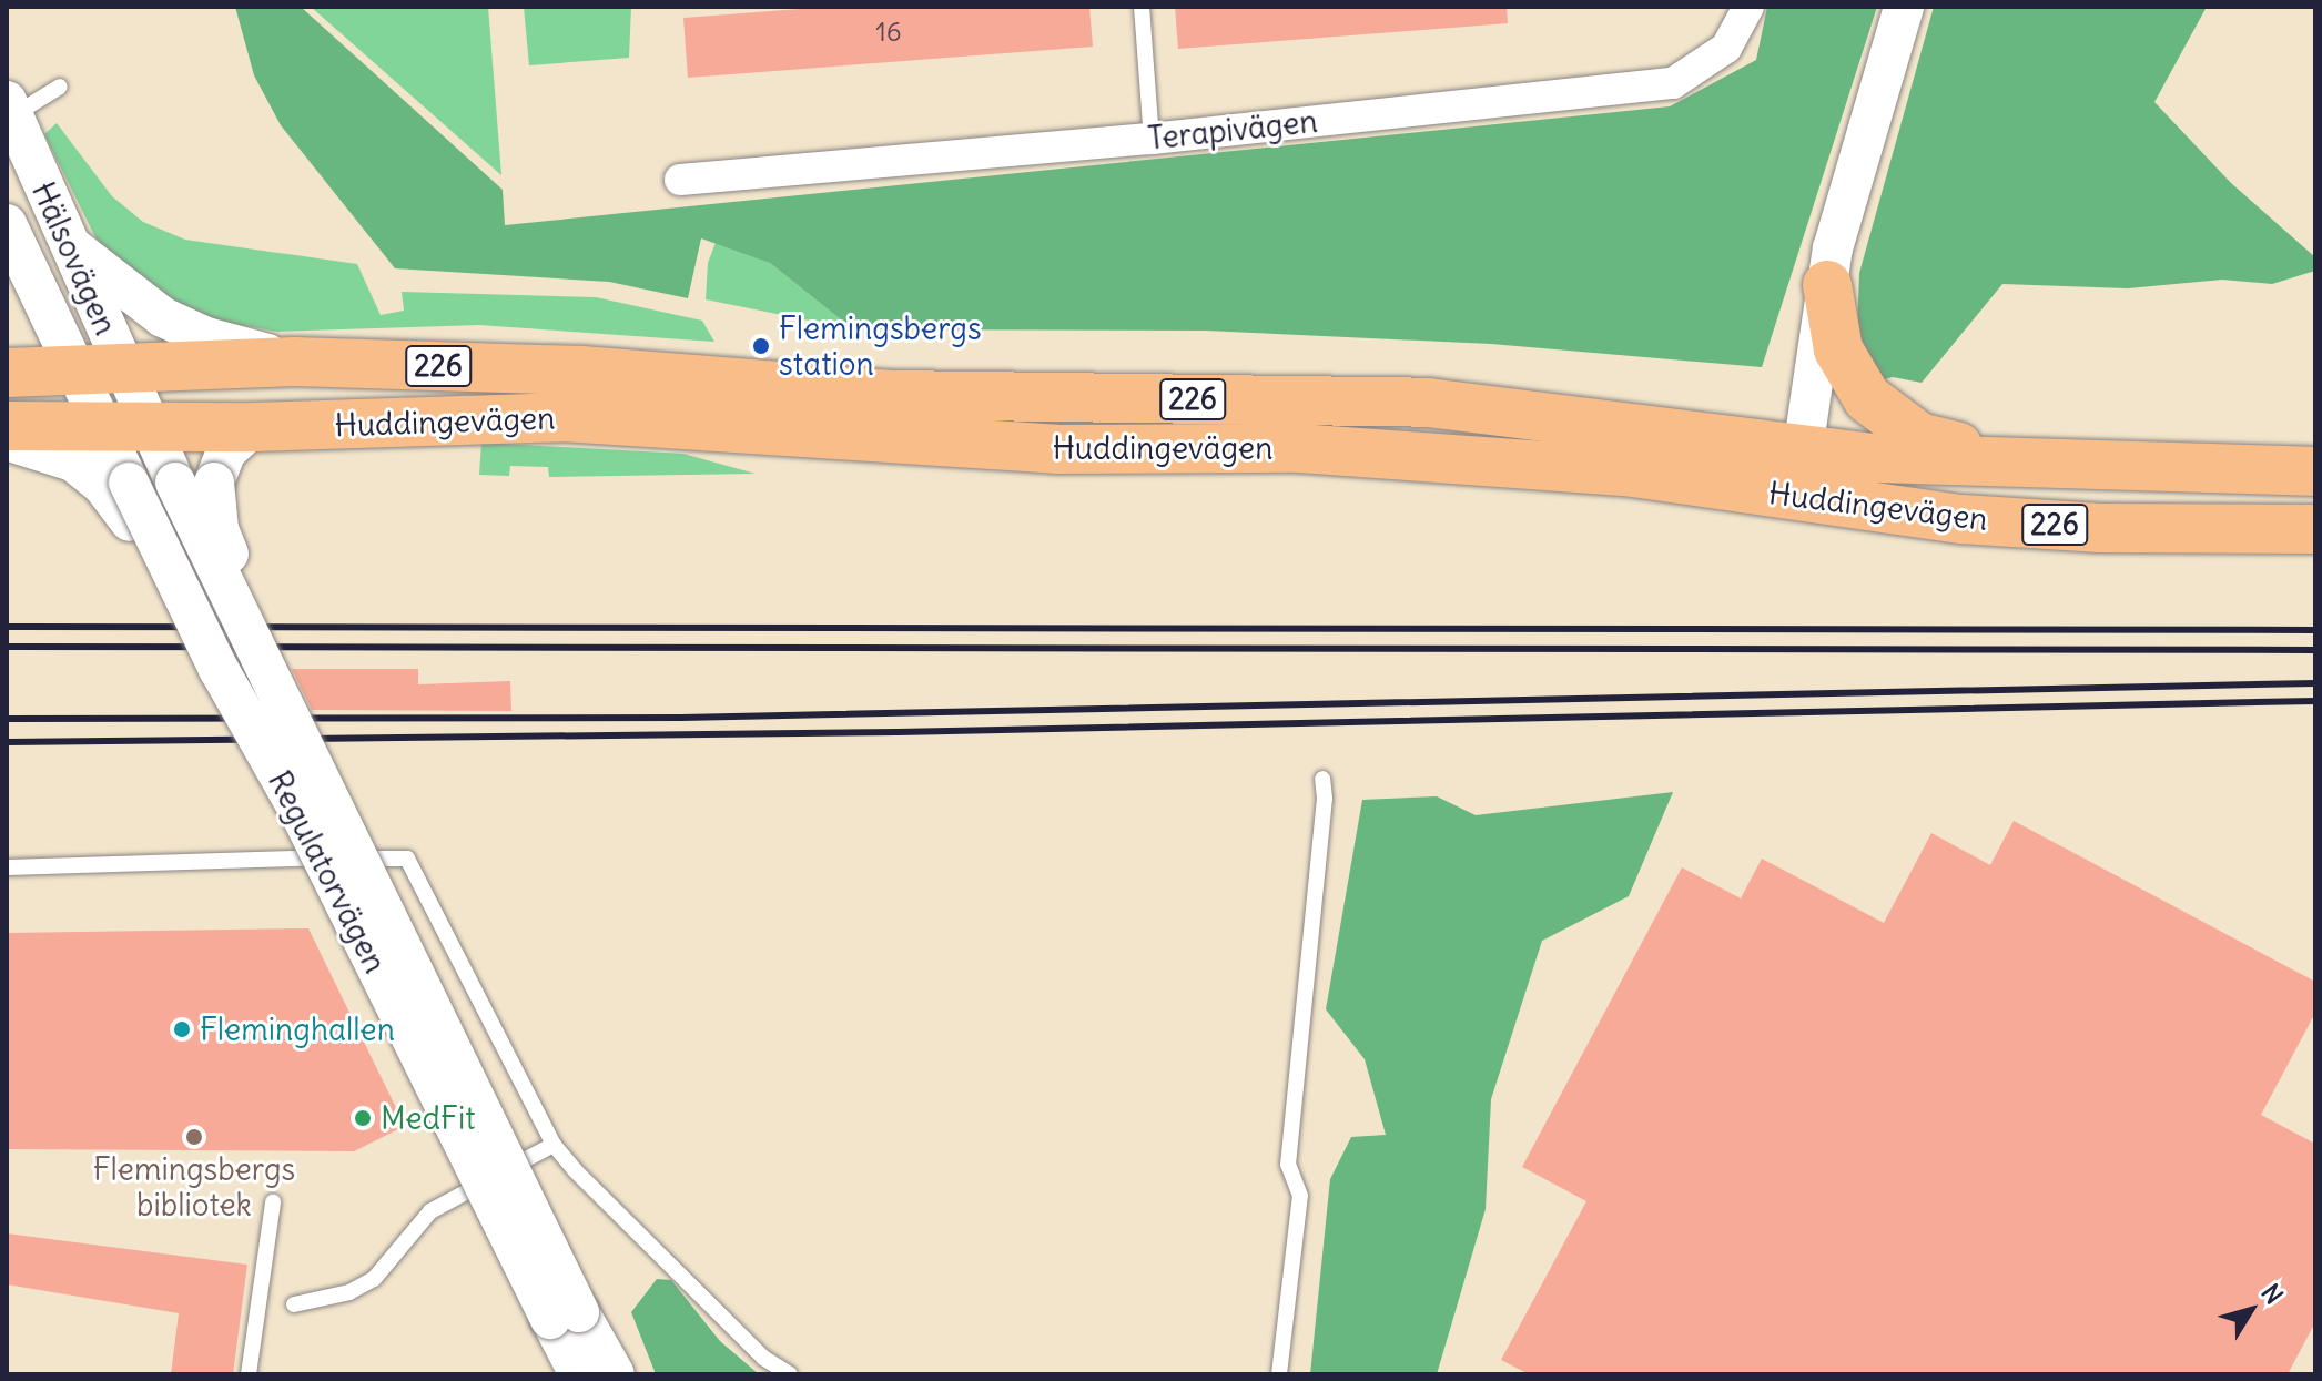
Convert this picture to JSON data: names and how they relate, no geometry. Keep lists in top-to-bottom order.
{
  "streets": {
    "main road": ["226", "Huddingevägen"],
    "street": ["Terapivägen", "Hälsovägen", "Regulatorvägen"]
  },
  "crossings": [
    ["Hälsovägen", "Huddingevägen"],
    ["Hälsovägen", "Regulatorvägen"],
    ["Huddingevägen", "Regulatorvägen"]
  ],
  "places": [
    "Flemingsbergs station",
    "Fleminghallen",
    "MedFit",
    "Flemingsbergs bibliotek"
  ],
  "house_numbers": ["16"],
  "north": "top right"
}
